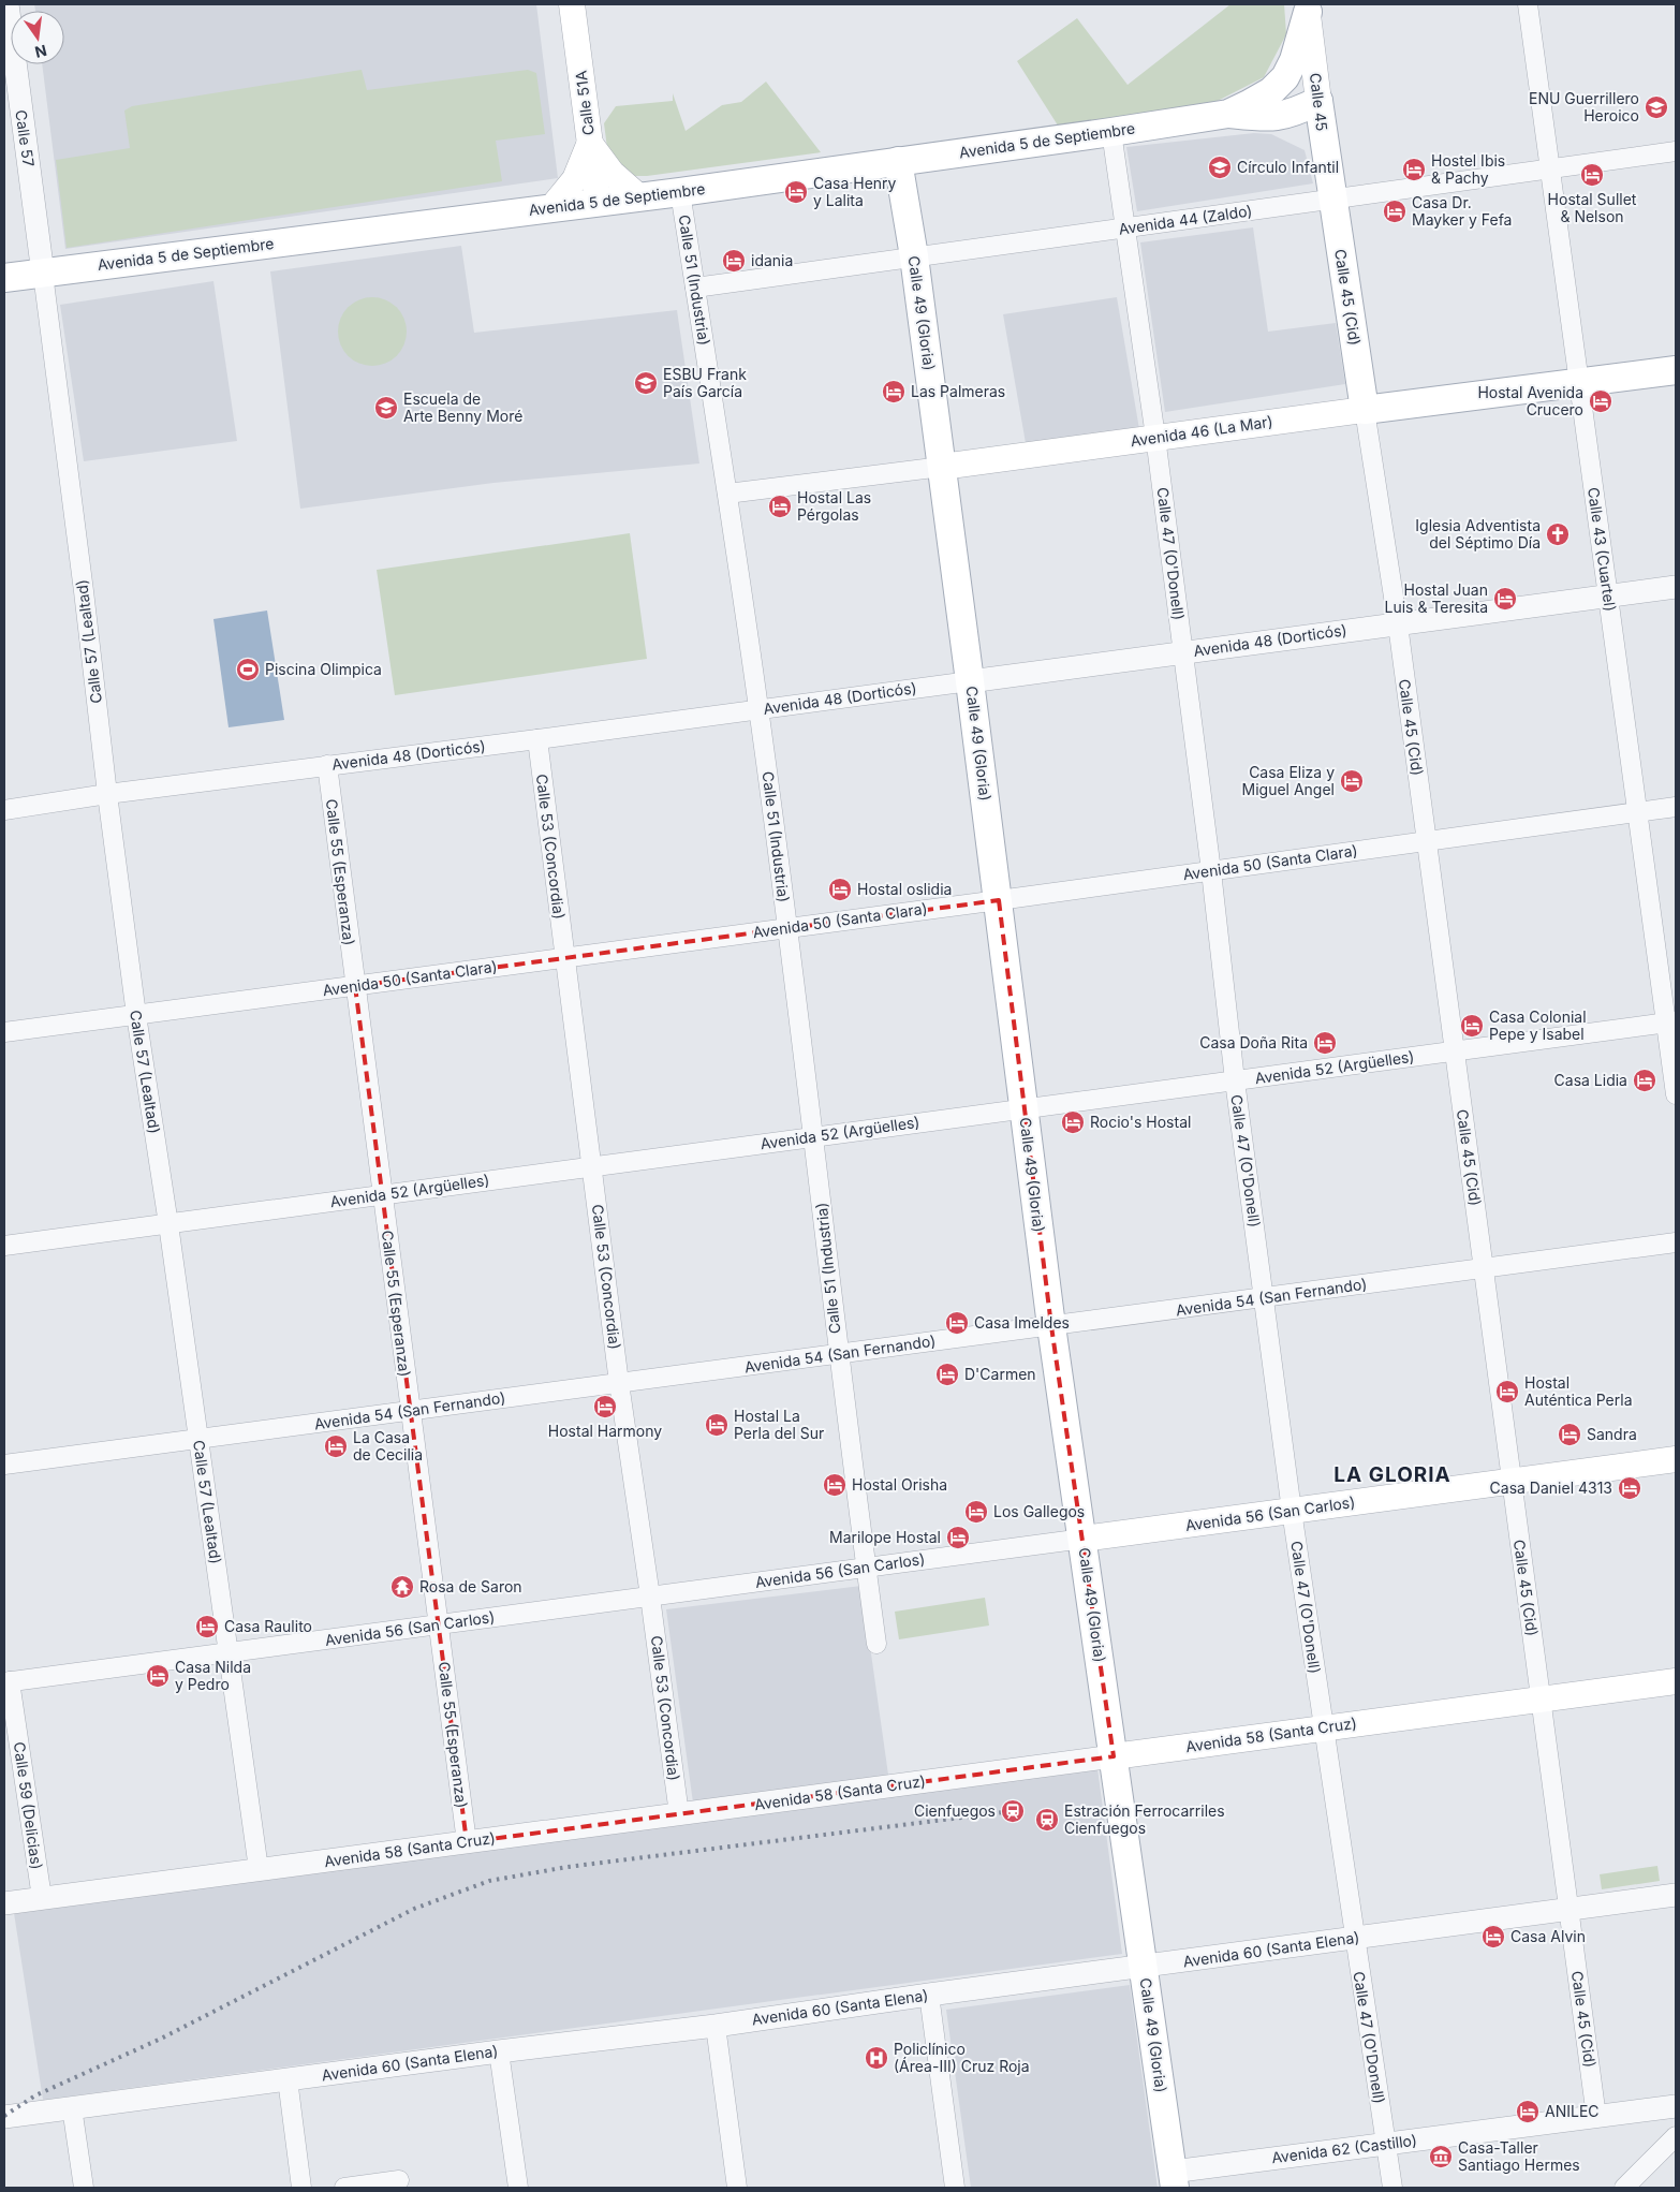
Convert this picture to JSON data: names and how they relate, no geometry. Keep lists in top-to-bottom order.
{
  "streets": {
    "main road": [
      "Calle 45",
      "Calle 51A",
      "Avenida 5 de Septiembre",
      "Calle 45 (Cid)",
      "Calle 49 (Gloria)",
      "Avenida 46 (La Mar)",
      "Avenida 56 (San Carlos)",
      "Avenida 58 (Santa Cruz)"
    ],
    "street": [
      "Calle 57",
      "Avenida 44 (Zaldo)",
      "Calle 51 (Industria)",
      "Calle 43 (Cuartel)",
      "Calle 47 (O'Donell)",
      "Avenida 48 (Dorticós)",
      "Calle 57 (Lealtad)",
      "Calle 53 (Concordia)",
      "Avenida 50 (Santa Clara)",
      "Calle 55 (Esperanza)",
      "Avenida 52 (Argüelles)",
      "Avenida 54 (San Fernando)",
      "Calle 59 (Delicias)",
      "Avenida 60 (Santa Elena)",
      "Avenida 62 (Castillo)"
    ]
  },
  "crossings": [
    ["Calle 45", "Avenida 5 de Septiembre"],
    ["Calle 45", "Avenida 44 (Zaldo)"],
    ["Calle 45", "Calle 45 (Cid)"],
    ["Calle 51A", "Avenida 5 de Septiembre"],
    ["Calle 57", "Avenida 5 de Septiembre"],
    ["Calle 57", "Calle 57 (Lealtad)"],
    ["Avenida 5 de Septiembre", "Calle 51 (Industria)"],
    ["Avenida 5 de Septiembre", "Calle 49 (Gloria)"],
    ["Avenida 5 de Septiembre", "Calle 47 (O'Donell)"],
    ["Avenida 5 de Septiembre", "Calle 57 (Lealtad)"],
    ["Avenida 44 (Zaldo)", "Calle 51 (Industria)"],
    ["Avenida 44 (Zaldo)", "Calle 45 (Cid)"],
    ["Avenida 44 (Zaldo)", "Calle 49 (Gloria)"],
    ["Avenida 44 (Zaldo)", "Calle 43 (Cuartel)"],
    ["Avenida 44 (Zaldo)", "Calle 47 (O'Donell)"],
    ["Calle 51 (Industria)", "Avenida 46 (La Mar)"],
    ["Calle 51 (Industria)", "Avenida 48 (Dorticós)"],
    ["Calle 51 (Industria)", "Avenida 50 (Santa Clara)"],
    ["Calle 51 (Industria)", "Avenida 52 (Argüelles)"],
    ["Calle 51 (Industria)", "Avenida 54 (San Fernando)"],
    ["Calle 51 (Industria)", "Avenida 56 (San Carlos)"],
    ["Calle 45 (Cid)", "Avenida 46 (La Mar)"],
    ["Calle 45 (Cid)", "Avenida 48 (Dorticós)"],
    ["Calle 45 (Cid)", "Avenida 50 (Santa Clara)"],
    ["Calle 45 (Cid)", "Avenida 52 (Argüelles)"],
    ["Calle 45 (Cid)", "Avenida 54 (San Fernando)"],
    ["Calle 45 (Cid)", "Avenida 56 (San Carlos)"],
    ["Calle 45 (Cid)", "Avenida 58 (Santa Cruz)"],
    ["Calle 45 (Cid)", "Avenida 60 (Santa Elena)"],
    ["Calle 45 (Cid)", "Avenida 62 (Castillo)"],
    ["Calle 49 (Gloria)", "Avenida 46 (La Mar)"],
    ["Calle 49 (Gloria)", "Avenida 48 (Dorticós)"],
    ["Calle 49 (Gloria)", "Avenida 50 (Santa Clara)"],
    ["Calle 49 (Gloria)", "Avenida 52 (Argüelles)"],
    ["Calle 49 (Gloria)", "Avenida 54 (San Fernando)"],
    ["Calle 49 (Gloria)", "Avenida 56 (San Carlos)"],
    ["Calle 49 (Gloria)", "Avenida 58 (Santa Cruz)"],
    ["Calle 49 (Gloria)", "Avenida 60 (Santa Elena)"],
    ["Calle 49 (Gloria)", "Avenida 62 (Castillo)"],
    ["Avenida 46 (La Mar)", "Calle 43 (Cuartel)"],
    ["Avenida 46 (La Mar)", "Calle 47 (O'Donell)"],
    ["Calle 43 (Cuartel)", "Avenida 48 (Dorticós)"],
    ["Calle 43 (Cuartel)", "Avenida 50 (Santa Clara)"],
    ["Calle 43 (Cuartel)", "Avenida 52 (Argüelles)"],
    ["Calle 47 (O'Donell)", "Avenida 48 (Dorticós)"],
    ["Calle 47 (O'Donell)", "Avenida 50 (Santa Clara)"],
    ["Calle 47 (O'Donell)", "Avenida 52 (Argüelles)"],
    ["Calle 47 (O'Donell)", "Avenida 54 (San Fernando)"],
    ["Calle 47 (O'Donell)", "Avenida 56 (San Carlos)"],
    ["Calle 47 (O'Donell)", "Avenida 58 (Santa Cruz)"],
    ["Calle 47 (O'Donell)", "Avenida 60 (Santa Elena)"],
    ["Calle 47 (O'Donell)", "Avenida 62 (Castillo)"],
    ["Avenida 48 (Dorticós)", "Calle 57 (Lealtad)"],
    ["Avenida 48 (Dorticós)", "Calle 53 (Concordia)"],
    ["Avenida 48 (Dorticós)", "Calle 55 (Esperanza)"],
    ["Calle 57 (Lealtad)", "Avenida 50 (Santa Clara)"],
    ["Calle 57 (Lealtad)", "Avenida 52 (Argüelles)"],
    ["Calle 57 (Lealtad)", "Avenida 54 (San Fernando)"],
    ["Calle 57 (Lealtad)", "Avenida 56 (San Carlos)"],
    ["Calle 57 (Lealtad)", "Avenida 58 (Santa Cruz)"],
    ["Calle 53 (Concordia)", "Avenida 50 (Santa Clara)"],
    ["Calle 53 (Concordia)", "Avenida 52 (Argüelles)"],
    ["Calle 53 (Concordia)", "Avenida 54 (San Fernando)"],
    ["Calle 53 (Concordia)", "Avenida 56 (San Carlos)"],
    ["Calle 53 (Concordia)", "Avenida 58 (Santa Cruz)"],
    ["Avenida 50 (Santa Clara)", "Calle 55 (Esperanza)"],
    ["Calle 55 (Esperanza)", "Avenida 52 (Argüelles)"],
    ["Calle 55 (Esperanza)", "Avenida 54 (San Fernando)"],
    ["Calle 55 (Esperanza)", "Avenida 56 (San Carlos)"],
    ["Calle 55 (Esperanza)", "Avenida 58 (Santa Cruz)"],
    ["Avenida 56 (San Carlos)", "Calle 59 (Delicias)"],
    ["Avenida 58 (Santa Cruz)", "Calle 59 (Delicias)"]
  ],
  "districts": ["LA GLORIA"],
  "places": {
    "school or university": [
      "ENU Guerrillero Heroico",
      "Círculo Infantil",
      "ESBU Frank País García",
      "Escuela de Arte Benny Moré"
    ],
    "hotel": [
      "Hostel Ibis & Pachy",
      "Hostal Sullet & Nelson",
      "Casa Henry y Lalita",
      "Casa Dr. Mayker y Fefa",
      "idania",
      "Las Palmeras",
      "Hostal Avenida Crucero",
      "Hostal Las Pérgolas",
      "Hostal Juan Luis & Teresita",
      "Casa Eliza y Miguel Angel",
      "Hostal oslidia",
      "Casa Colonial Pepe y Isabel",
      "Casa Doña Rita",
      "Casa Lidia",
      "Rocio's Hostal",
      "Casa Imeldes",
      "D'Carmen",
      "Hostal Auténtica Perla",
      "Hostal Harmony",
      "Hostal La Perla del Sur",
      "Sandra",
      "La Casa de Cecilia",
      "Hostal Orisha",
      "Casa Daniel 4313",
      "Los Gallegos",
      "Marilope Hostal",
      "Casa Raulito",
      "Casa Nilda y Pedro",
      "Casa Alvin",
      "ANILEC"
    ],
    "church": ["Iglesia Adventista del Séptimo Día"],
    "sports": ["Piscina Olimpica"],
    "temple": ["Rosa de Saron"],
    "station": ["Cienfuegos", "Estración Ferrocarriles Cienfuegos"],
    "hospital": ["Policlínico (Área-III) Cruz Roja"],
    "museum": ["Casa-Taller Santiago Hermes"]
  },
  "north": "bottom"
}
